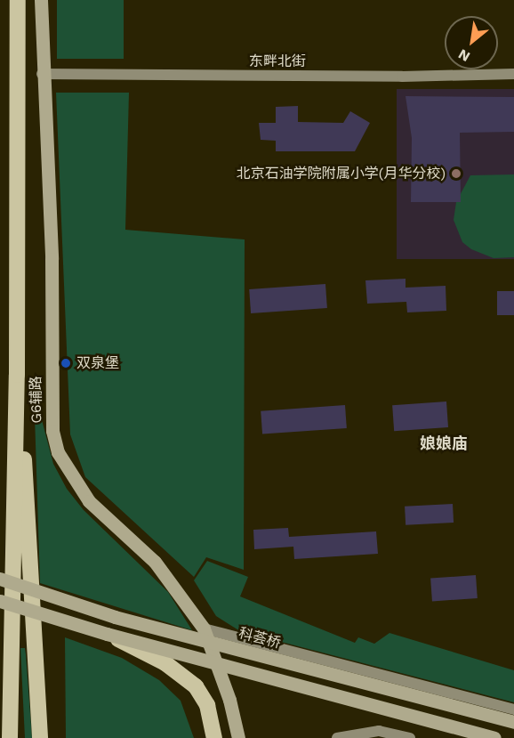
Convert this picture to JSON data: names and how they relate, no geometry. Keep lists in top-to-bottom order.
{
  "streets": {
    "main road": ["G6辅路", "科荟桥"],
    "street": ["东畔北街"]
  },
  "crossings": [
    ["东畔北街", "G6辅路"]
  ],
  "districts": ["娘娘庙"],
  "places": ["北京石油学院附属小学(月华分校)", "双泉堡"],
  "north": "bottom left"
}
